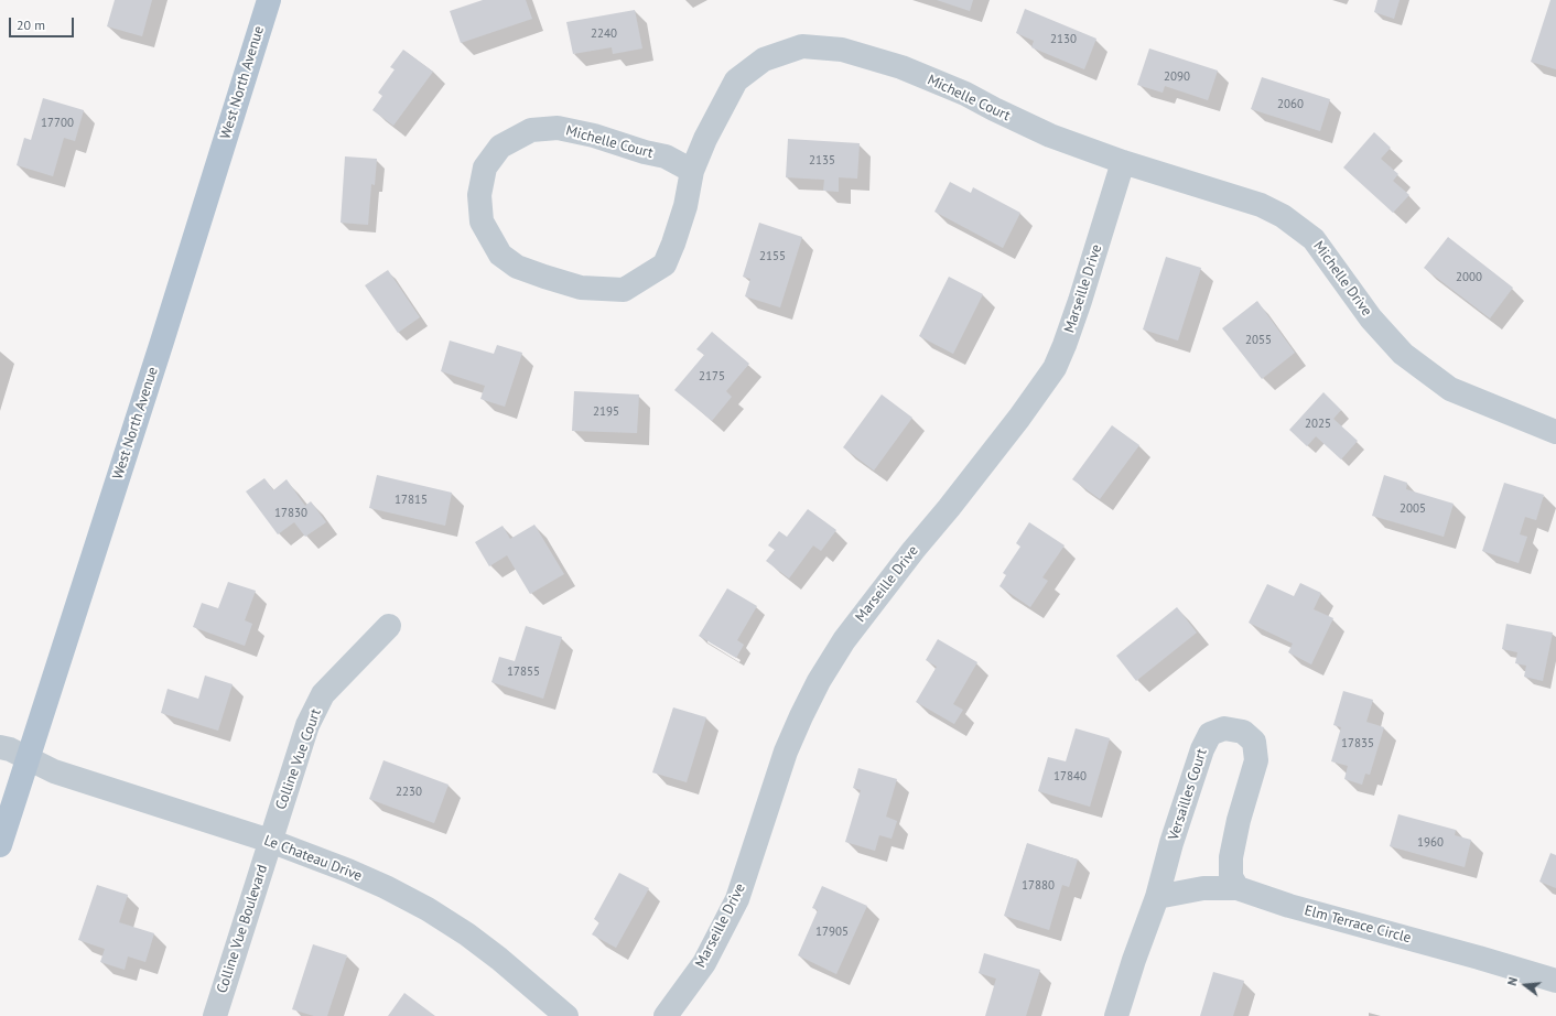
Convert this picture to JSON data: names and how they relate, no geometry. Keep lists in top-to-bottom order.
{
  "streets": {
    "main road": ["West North Avenue"],
    "street": [
      "Michelle Court",
      "Michelle Drive",
      "Marseille Drive",
      "Colline Vue Court",
      "Versailles Court",
      "Le Chateau Drive",
      "Elm Terrace Circle",
      "Colline Vue Boulevard"
    ]
  },
  "crossings": [
    ["West North Avenue", "Le Chateau Drive"],
    ["Michelle Court", "Michelle Drive"],
    ["Michelle Court", "Marseille Drive"],
    ["Michelle Drive", "Marseille Drive"],
    ["Colline Vue Court", "Le Chateau Drive"],
    ["Colline Vue Court", "Colline Vue Boulevard"],
    ["Versailles Court", "Elm Terrace Circle"],
    ["Le Chateau Drive", "Colline Vue Boulevard"]
  ],
  "house_numbers": [
    "2240",
    "2130",
    "2090",
    "2060",
    "17700",
    "2135",
    "2155",
    "2000",
    "2055",
    "2175",
    "2195",
    "2025",
    "17815",
    "2005",
    "17830",
    "17855",
    "17835",
    "17840",
    "2230",
    "1960",
    "17880",
    "17905"
  ],
  "scale_bar": "20 m",
  "north": "left"
}
